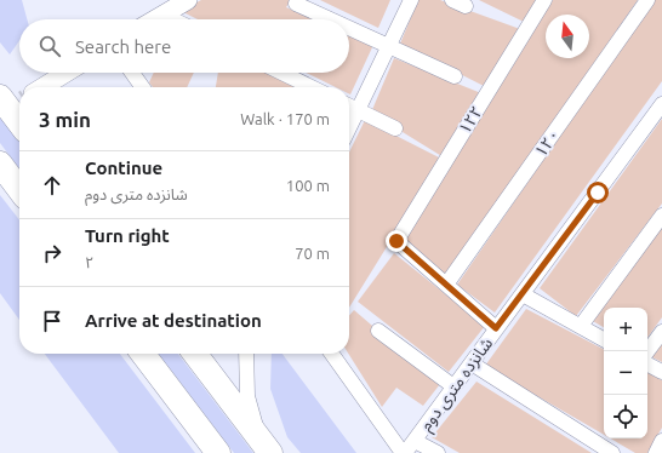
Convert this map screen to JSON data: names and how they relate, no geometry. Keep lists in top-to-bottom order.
{
  "streets": {
    "street": ["۱۲۲", "۱۲۰", "شانزده متری دوم"]
  },
  "crossings": [
    ["۱۲۲", "۱۲۰"]
  ],
  "north": "top",
  "page": {
    "search": "Search here",
    "heading": ["3 min", "Walk · 170 m"],
    "list": [
      ["Continue", "شانزده متری دوم", "100 m"],
      ["Turn right", "۲", "70 m"],
      "Arrive at destination"
    ],
    "map_buttons": ["+", "−"]
  }
}
